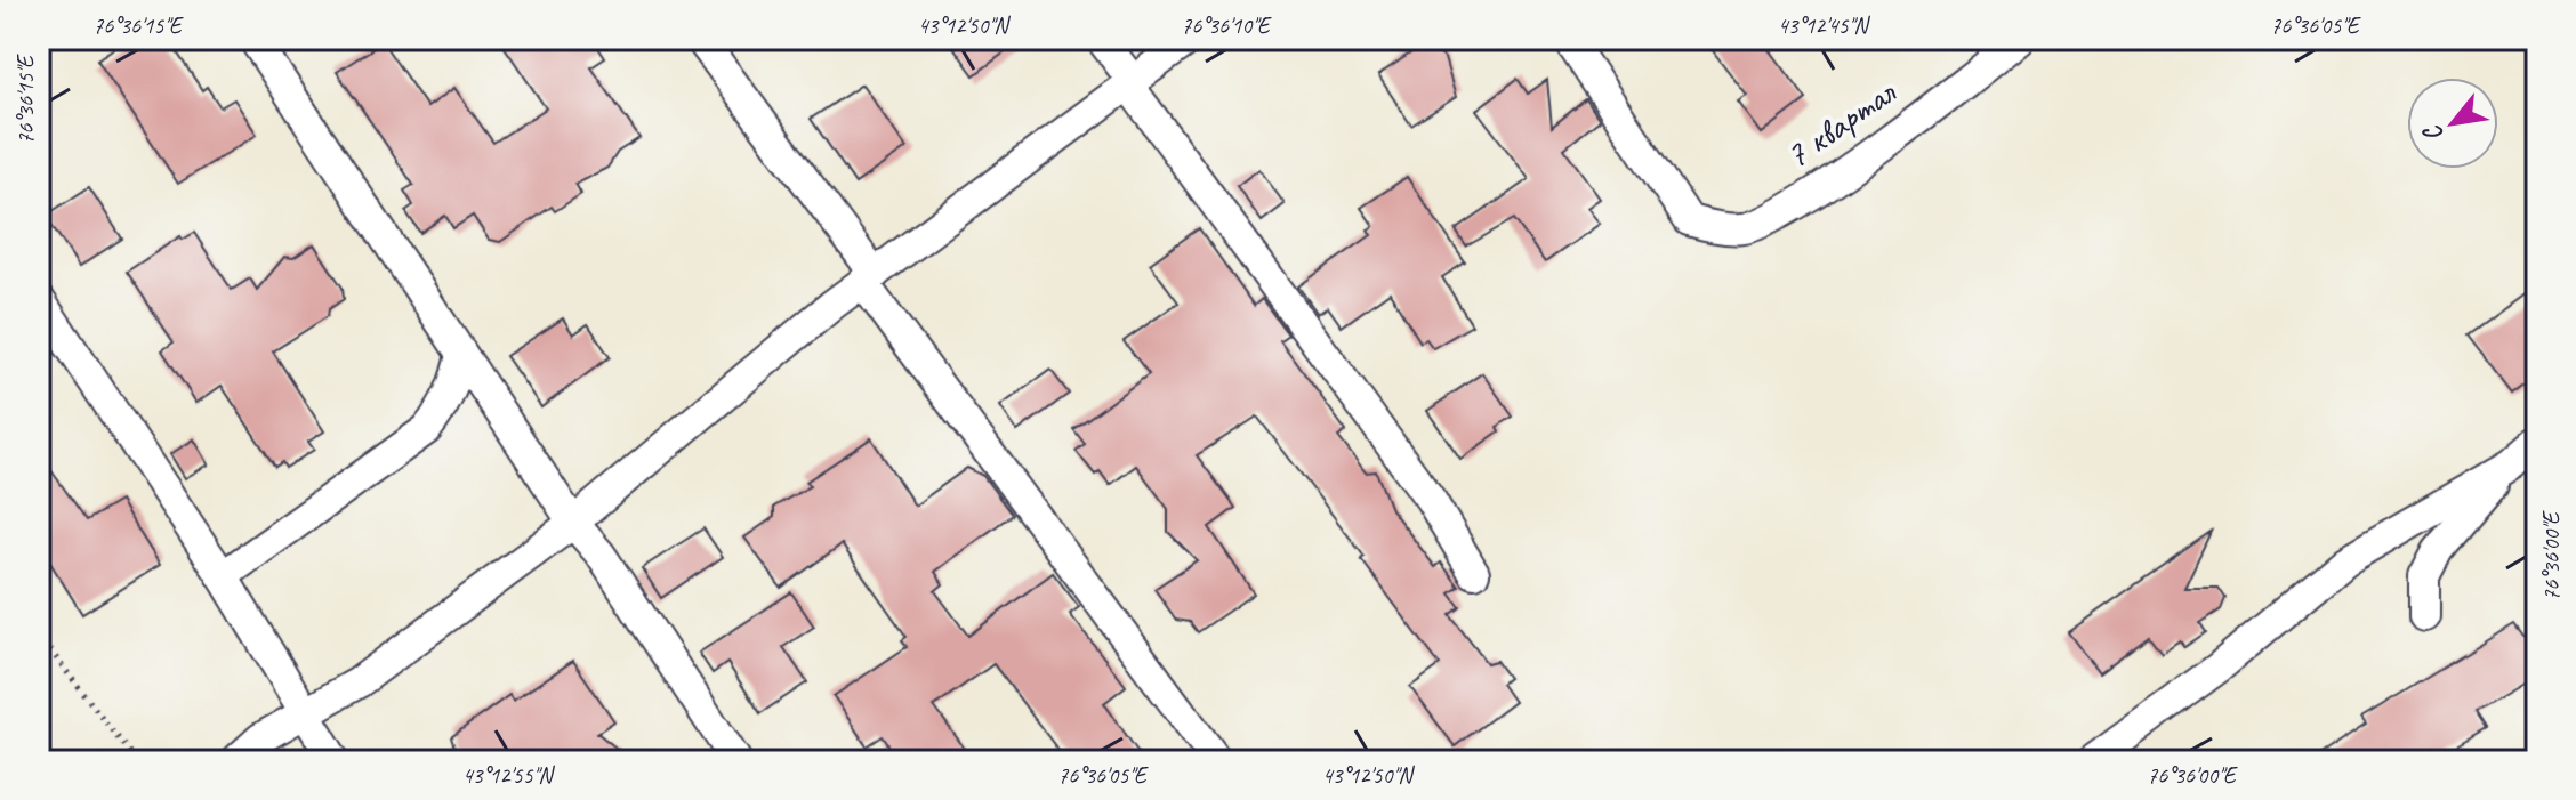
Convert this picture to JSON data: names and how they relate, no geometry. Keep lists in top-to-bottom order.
{
  "streets": {
    "street": ["7 квартал"]
  },
  "north": "bottom left",
  "coordinates": [
    "76°36'15\"E",
    "43°12'50\"N",
    "76°36'10\"E",
    "43°12'45\"N",
    "76°36'05\"E",
    "76°36'00\"E",
    "43°12'55\"N"
  ]
}
